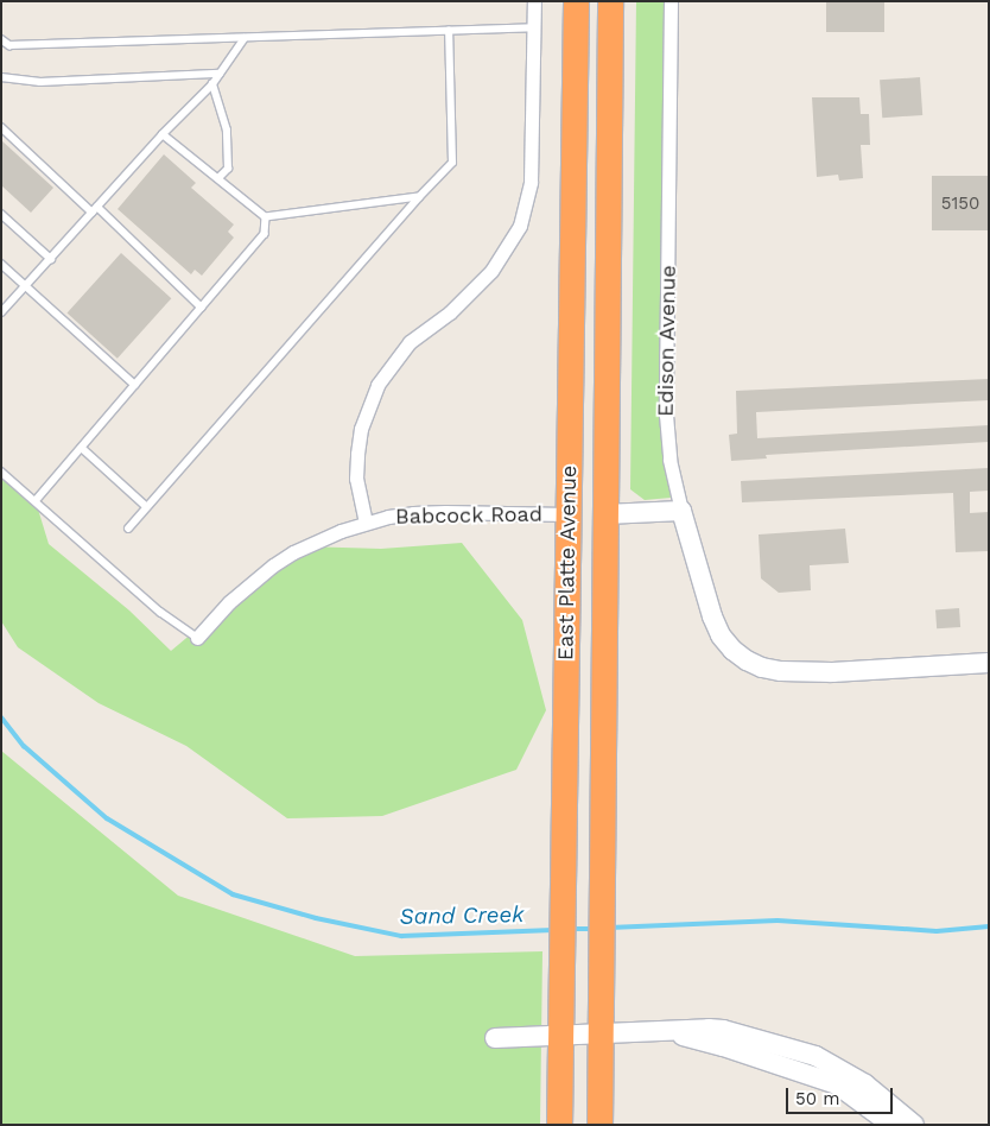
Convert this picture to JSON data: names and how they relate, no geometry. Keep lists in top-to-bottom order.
{
  "streets": {
    "highway": ["East Platte Avenue"],
    "street": ["Edison Avenue", "Babcock Road"]
  },
  "crossings": [
    ["Babcock Road", "East Platte Avenue"]
  ],
  "water": ["Sand Creek"],
  "house_numbers": ["5150"],
  "scale_bar": "50 m"
}
